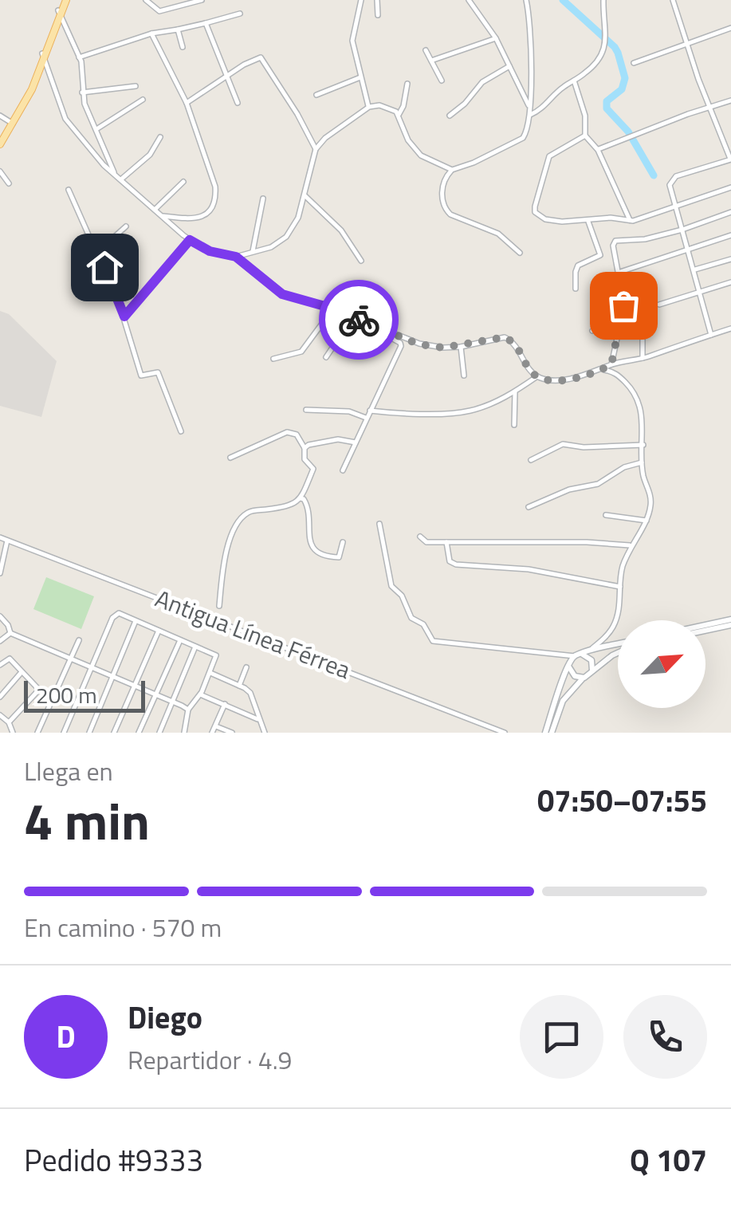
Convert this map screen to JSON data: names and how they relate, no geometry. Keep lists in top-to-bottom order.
{
  "streets": {
    "street": ["Antigua Línea Férrea"]
  },
  "scale_bar": "200 m",
  "north": "top right",
  "page": {
    "scale": "200 m",
    "heading": ["4 min", "Llega en", "07:50–07:55"],
    "panel": [
      "Diego",
      "Repartidor · 4.9",
      "Pedido #9333",
      "Q 107"
    ],
    "bar": "En camino · 570 m",
    "round": "D"
  }
}
